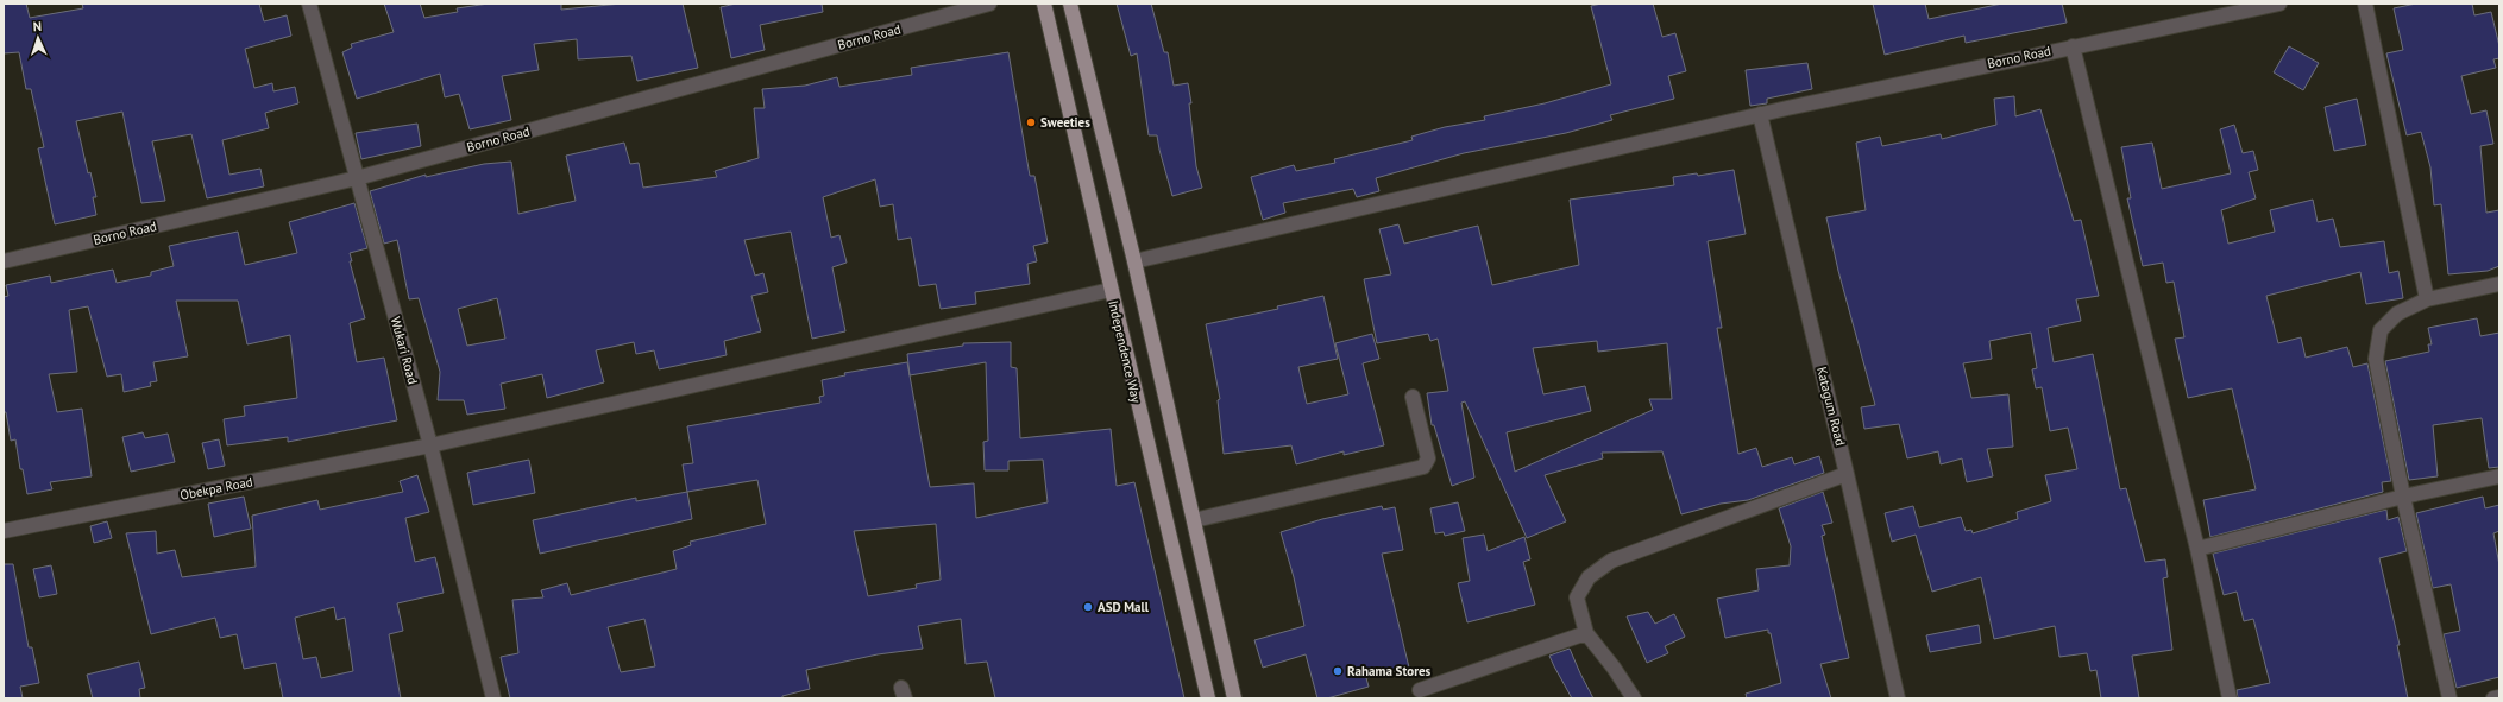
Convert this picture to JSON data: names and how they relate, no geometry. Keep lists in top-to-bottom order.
{
  "streets": {
    "main road": ["Independence Way"],
    "street": [
      "Borno Road",
      "Wukari Road",
      "Katagum Road",
      "Obekpa Road"
    ]
  },
  "crossings": [
    ["Borno Road", "Wukari Road"],
    ["Borno Road", "Katagum Road"],
    ["Wukari Road", "Obekpa Road"],
    ["Independence Way", "Obekpa Road"]
  ],
  "places": ["Sweeties", "ASD Mall", "Rahama Stores"],
  "north": "top"
}
